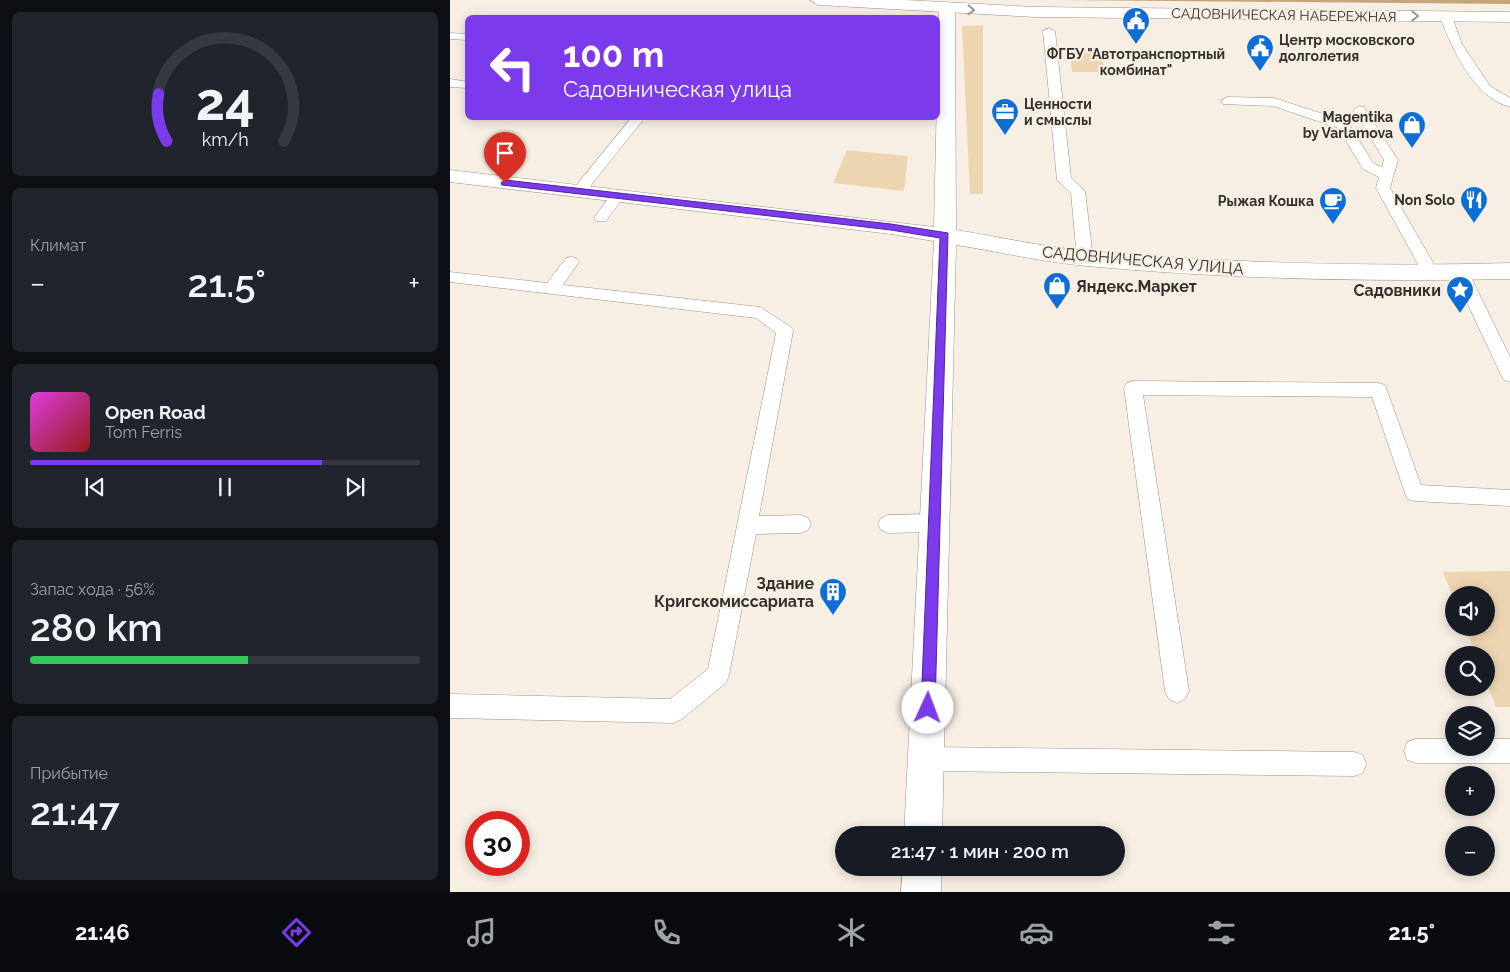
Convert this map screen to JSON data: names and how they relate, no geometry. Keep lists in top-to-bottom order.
{
  "streets": {
    "street": ["САДОВНИЧЕСКАЯ НАБЕРЕЖНАЯ", "САДОВНИЧЕСКАЯ УЛИЦА"]
  },
  "one_way": ["САДОВНИЧЕСКАЯ НАБЕРЕЖНАЯ"],
  "places": {
    "public building": ["ФГБУ \"Автотранспортный комбинат\"", "Центр московского долголетия"],
    "office": ["Ценности и смыслы"],
    "shop": ["Magentika by Varlamova", "Яндекс.Маркет"],
    "restaurant": ["Non Solo"],
    "cafe": ["Рыжая Кошка"],
    "place": ["Садовники"],
    "building": ["Здание Кригскомиссариата"]
  },
  "page": {
    "turn": ["100 m", "Садовническая улица"],
    "tile": [
      "Климат",
      ["Запас хода · 56%", "280 km"],
      ["Прибытие", "21:47"]
    ],
    "heat": ["−", "21.5°", "+"],
    "song": ["Open Road", "Tom Ferris"],
    "map_buttons": ["+", "−"],
    "limit": "30",
    "trip": "21:47 · 1 мин · 200 m",
    "tabs": ["21:46", "21.5°"],
    "gauge": ["24", "km/h"]
  }
}
